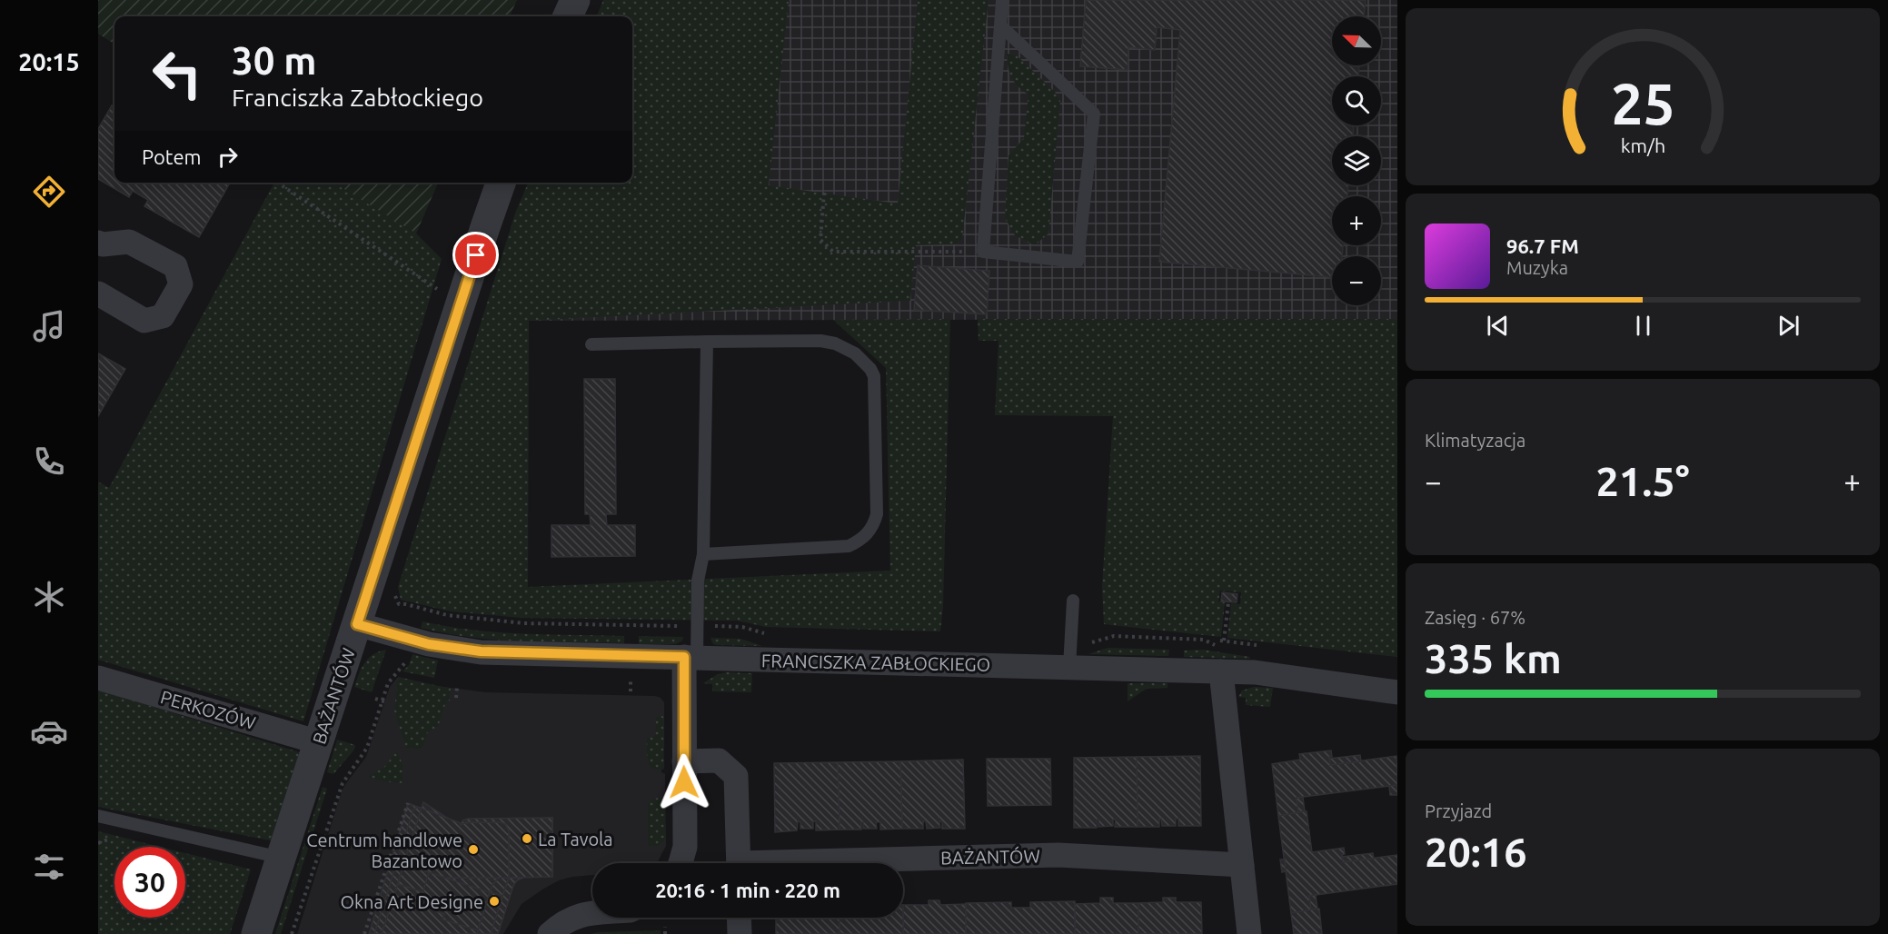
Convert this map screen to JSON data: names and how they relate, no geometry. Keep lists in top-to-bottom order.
{
  "streets": {
    "street": ["FRANCISZKA ZABŁOCKIEGO", "BAŻANTÓW", "PERKOZÓW"]
  },
  "crossings": [
    ["FRANCISZKA ZABŁOCKIEGO", "BAŻANTÓW"],
    ["BAŻANTÓW", "PERKOZÓW"]
  ],
  "places": ["La Tavola", "Centrum handlowe Bazantowo", "Okna Art Designe"],
  "north": "top left",
  "page": {
    "tabs": "20:15",
    "map_buttons": ["+", "−"],
    "turn": ["30 m", "Franciszka Zabłockiego"],
    "then": "Potem",
    "song": ["96.7 FM", "Muzyka"],
    "tile": [
      "Klimatyzacja",
      ["Zasięg · 67%", "335 km"],
      ["Przyjazd", "20:16"]
    ],
    "heat": ["−", "21.5°", "+"],
    "limit": "30",
    "trip": "20:16 · 1 min · 220 m",
    "gauge": ["25", "km/h"]
  }
}
